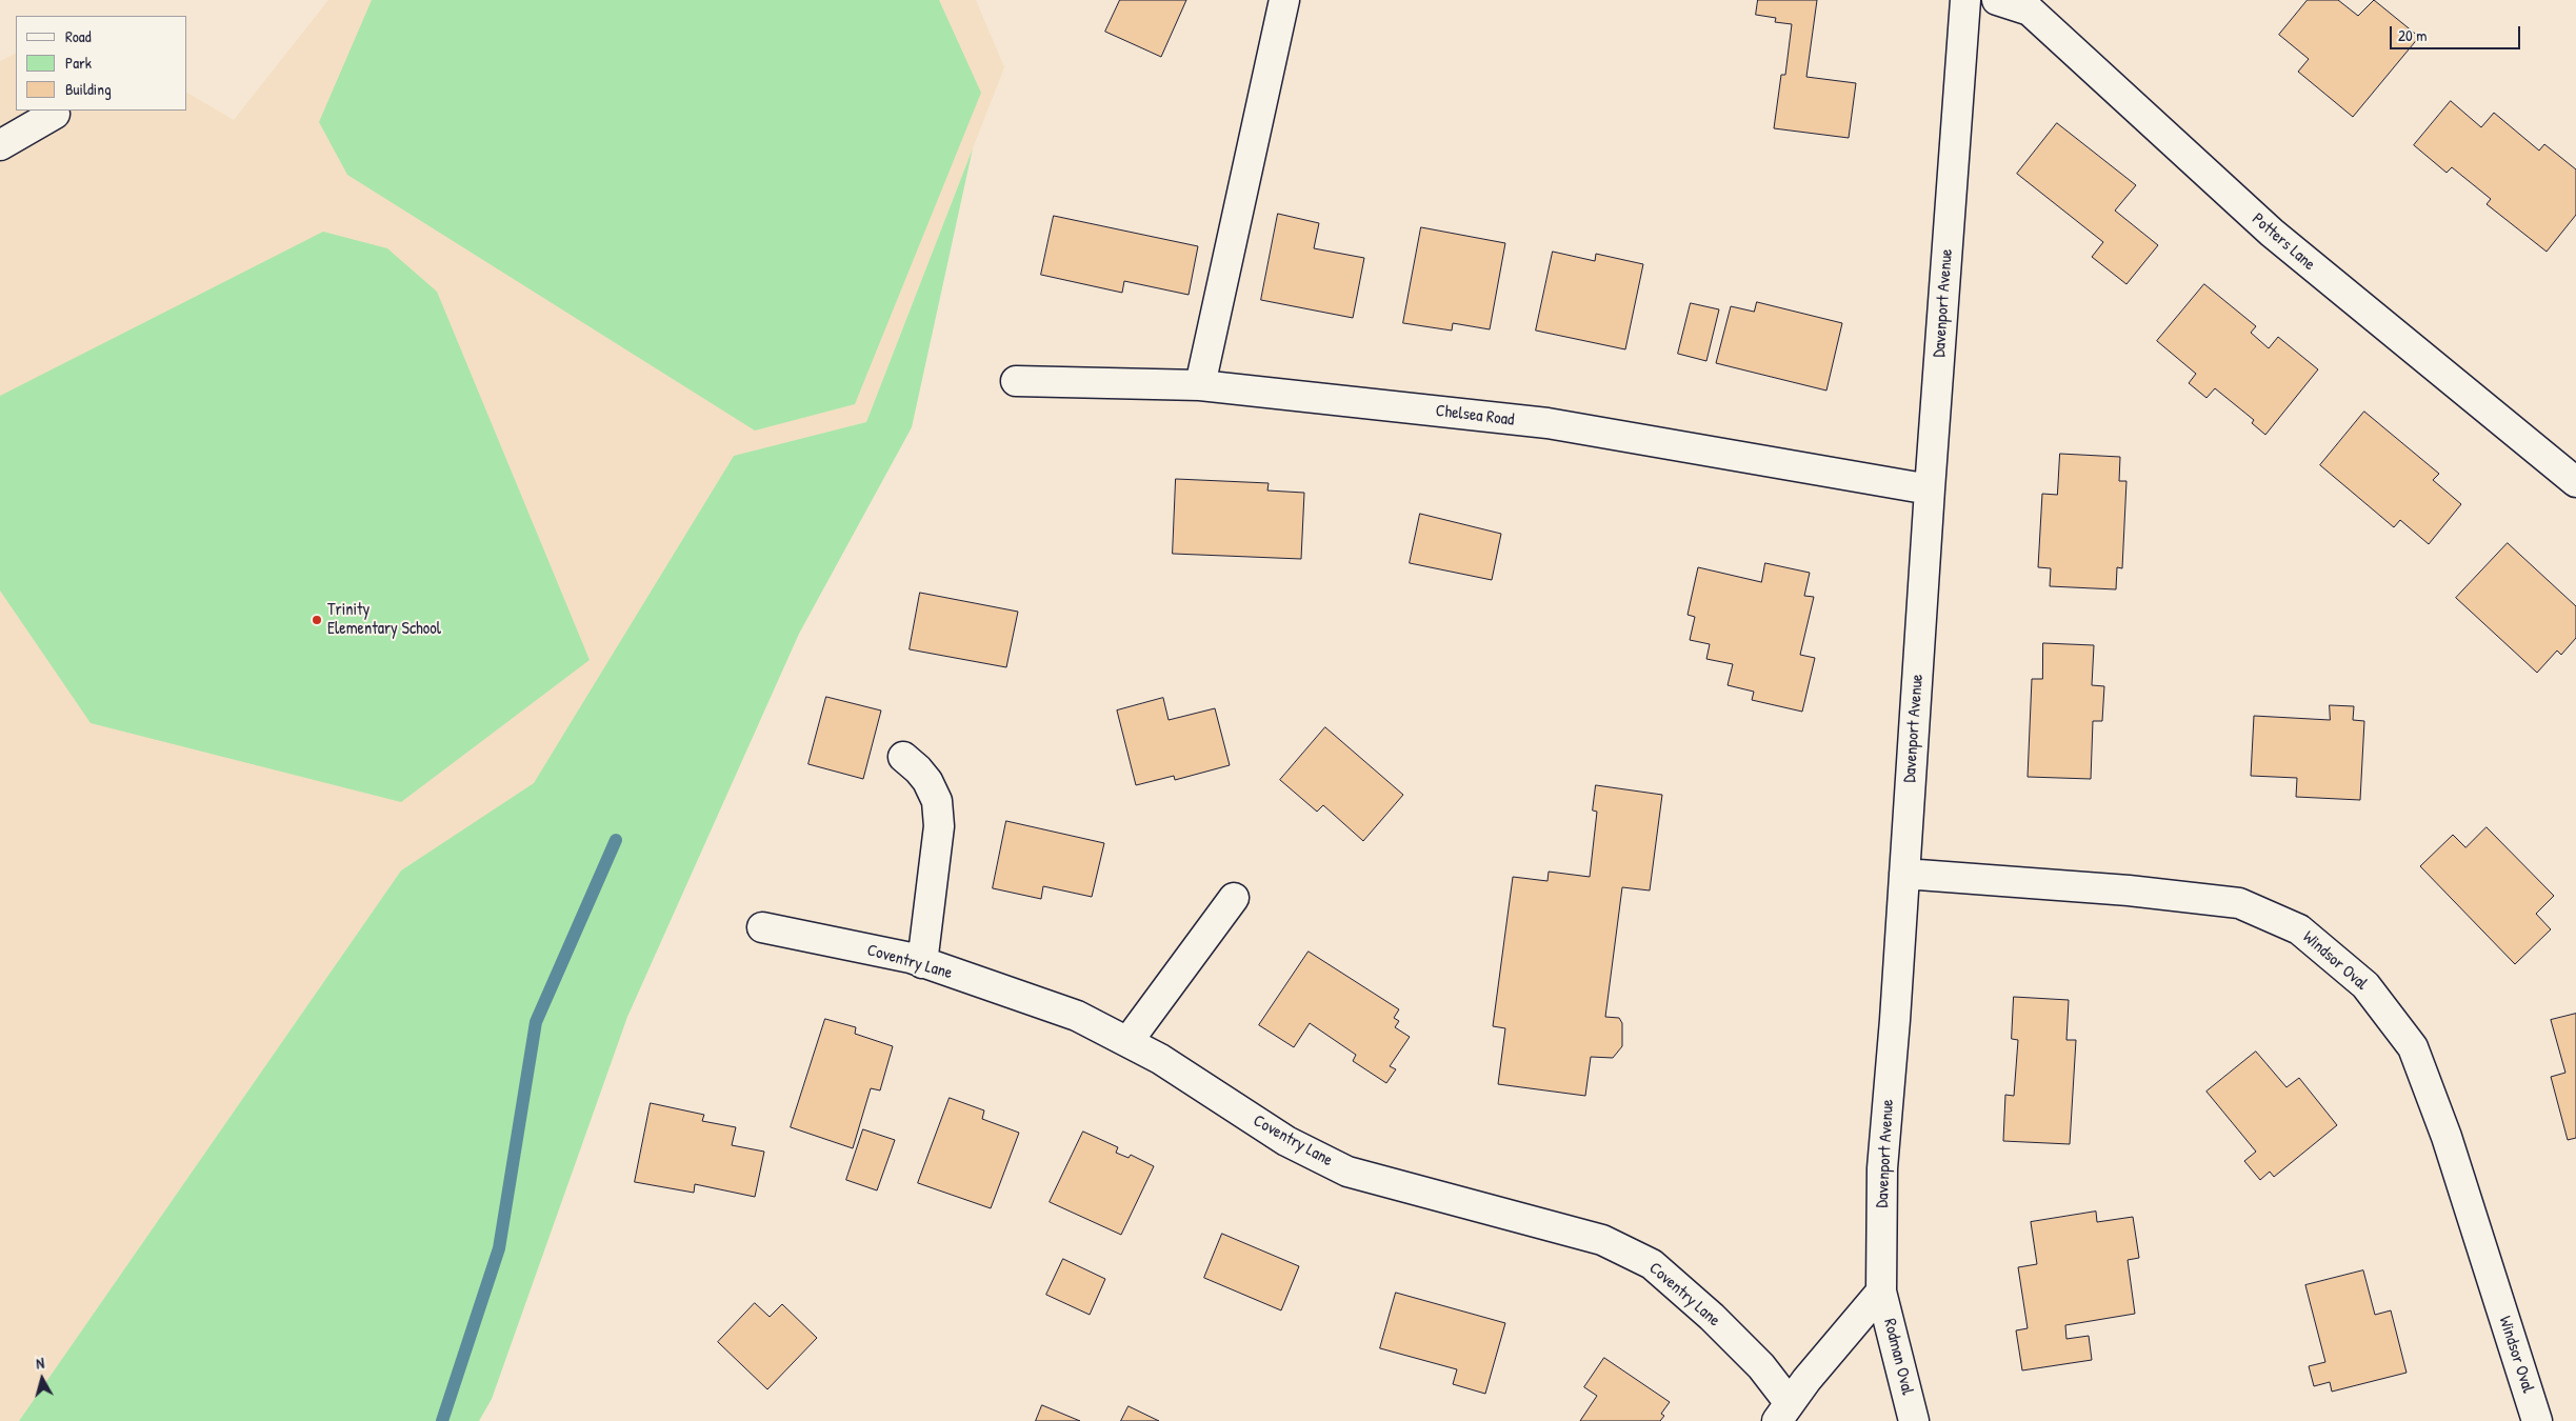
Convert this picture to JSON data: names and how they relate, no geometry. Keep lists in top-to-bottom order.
{
  "streets": {
    "street": [
      "Potters Lane",
      "Davenport Avenue",
      "Chelsea Road",
      "Windsor Oval",
      "Coventry Lane",
      "Rodman Oval"
    ]
  },
  "crossings": [
    ["Davenport Avenue", "Chelsea Road"],
    ["Davenport Avenue", "Windsor Oval"],
    ["Davenport Avenue", "Rodman Oval"]
  ],
  "places": ["Trinity Elementary School"],
  "legend": ["Road", "Park", "Building"],
  "scale_bar": "20 m",
  "north": "top"
}
